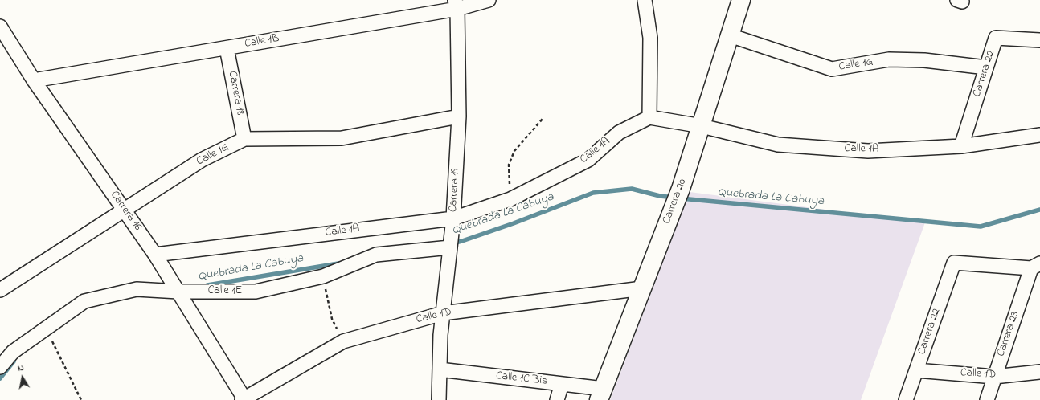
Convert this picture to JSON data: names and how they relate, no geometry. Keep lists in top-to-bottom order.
{
  "streets": {
    "street": [
      "Calle 1B",
      "Calle 1G",
      "Carrera 22",
      "Carrera 18",
      "Calle 1A",
      "Carrera 19",
      "Carrera 20",
      "Carrera 16",
      "Calle 1E",
      "Calle 1D",
      "Carrera 23",
      "Calle 1C Bis"
    ]
  },
  "crossings": [
    ["Calle 1B", "Carrera 18"],
    ["Calle 1B", "Carrera 19"],
    ["Calle 1B", "Carrera 16"],
    ["Calle 1G", "Carrera 22"],
    ["Calle 1G", "Carrera 18"],
    ["Calle 1G", "Carrera 19"],
    ["Calle 1G", "Carrera 20"],
    ["Calle 1G", "Carrera 16"],
    ["Carrera 22", "Calle 1A"],
    ["Carrera 22", "Calle 1D"],
    ["Carrera 22", "Carrera 23"],
    ["Calle 1A", "Carrera 19"],
    ["Calle 1A", "Carrera 20"],
    ["Calle 1A", "Carrera 16"],
    ["Carrera 19", "Calle 1E"],
    ["Carrera 19", "Calle 1D"],
    ["Carrera 19", "Calle 1C Bis"],
    ["Carrera 20", "Calle 1D"],
    ["Carrera 20", "Calle 1C Bis"],
    ["Carrera 16", "Calle 1E"],
    ["Carrera 16", "Calle 1D"],
    ["Calle 1D", "Carrera 23"]
  ],
  "water": ["Quebrada La Cabuya"],
  "north": "top"
}
